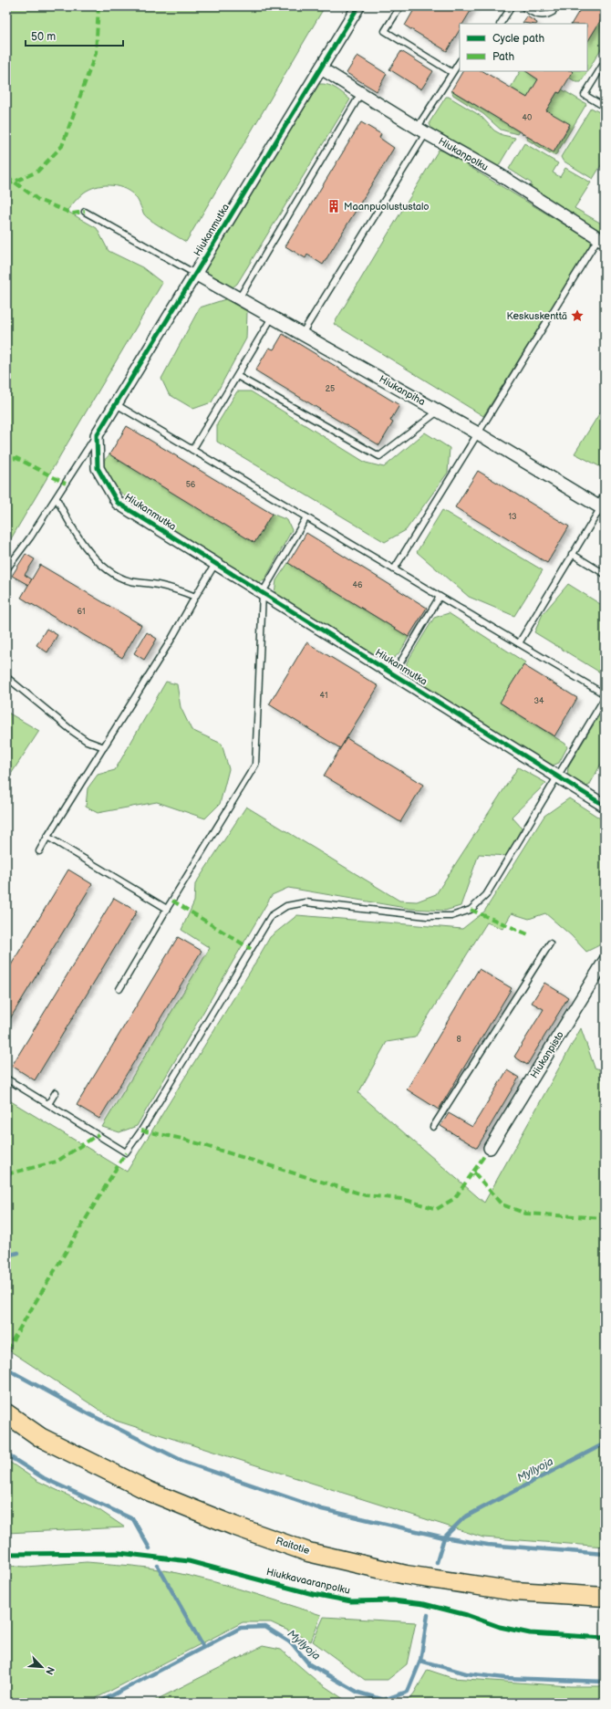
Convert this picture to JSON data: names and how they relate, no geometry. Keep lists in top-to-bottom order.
{
  "streets": {
    "main road": ["Raitotie"],
    "street": [
      "Hiukanpolku",
      "Hiukanmutka",
      "Hiukanpiha",
      "Hiukanpisto"
    ],
    "cycle path": ["Hiukkavaaranpolku"]
  },
  "crossings": [
    ["Hiukanpolku", "Hiukanmutka"],
    ["Hiukanmutka", "Hiukanpiha"]
  ],
  "water": ["Myllyoja"],
  "places": {
    "building": ["Maanpuolustustalo"],
    "place": ["Keskuskenttä"]
  },
  "house_numbers": [
    "40",
    "25",
    "56",
    "13",
    "46",
    "61",
    "41",
    "34",
    "8"
  ],
  "legend": ["Cycle path", "Path"],
  "scale_bar": "50 m",
  "north": "bottom right"
}
